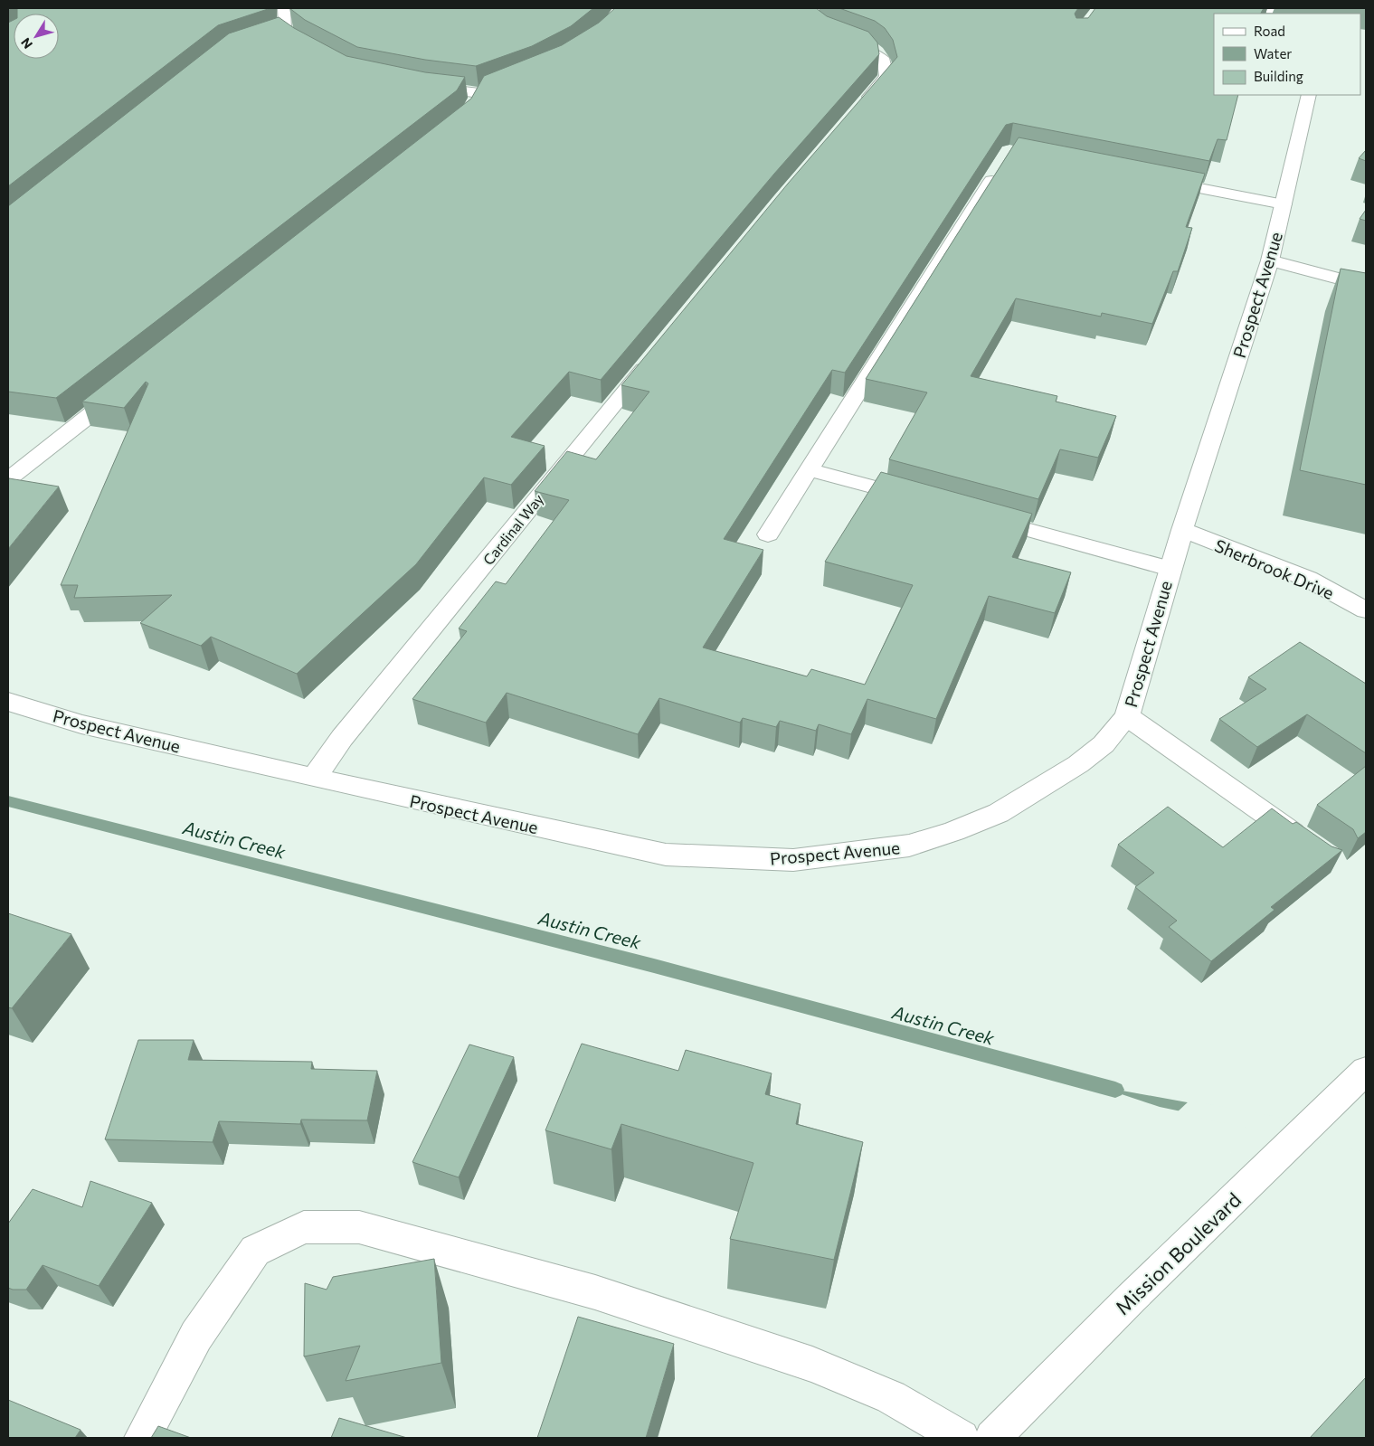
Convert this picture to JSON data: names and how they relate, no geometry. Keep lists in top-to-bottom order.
{
  "streets": {
    "street": [
      "Prospect Avenue",
      "Cardinal Way",
      "Sherbrook Drive",
      "Mission Boulevard"
    ]
  },
  "crossings": [
    ["Prospect Avenue", "Cardinal Way"],
    ["Prospect Avenue", "Sherbrook Drive"]
  ],
  "water": ["Austin Creek"],
  "legend": ["Road", "Water", "Building"],
  "north": "bottom left"
}
